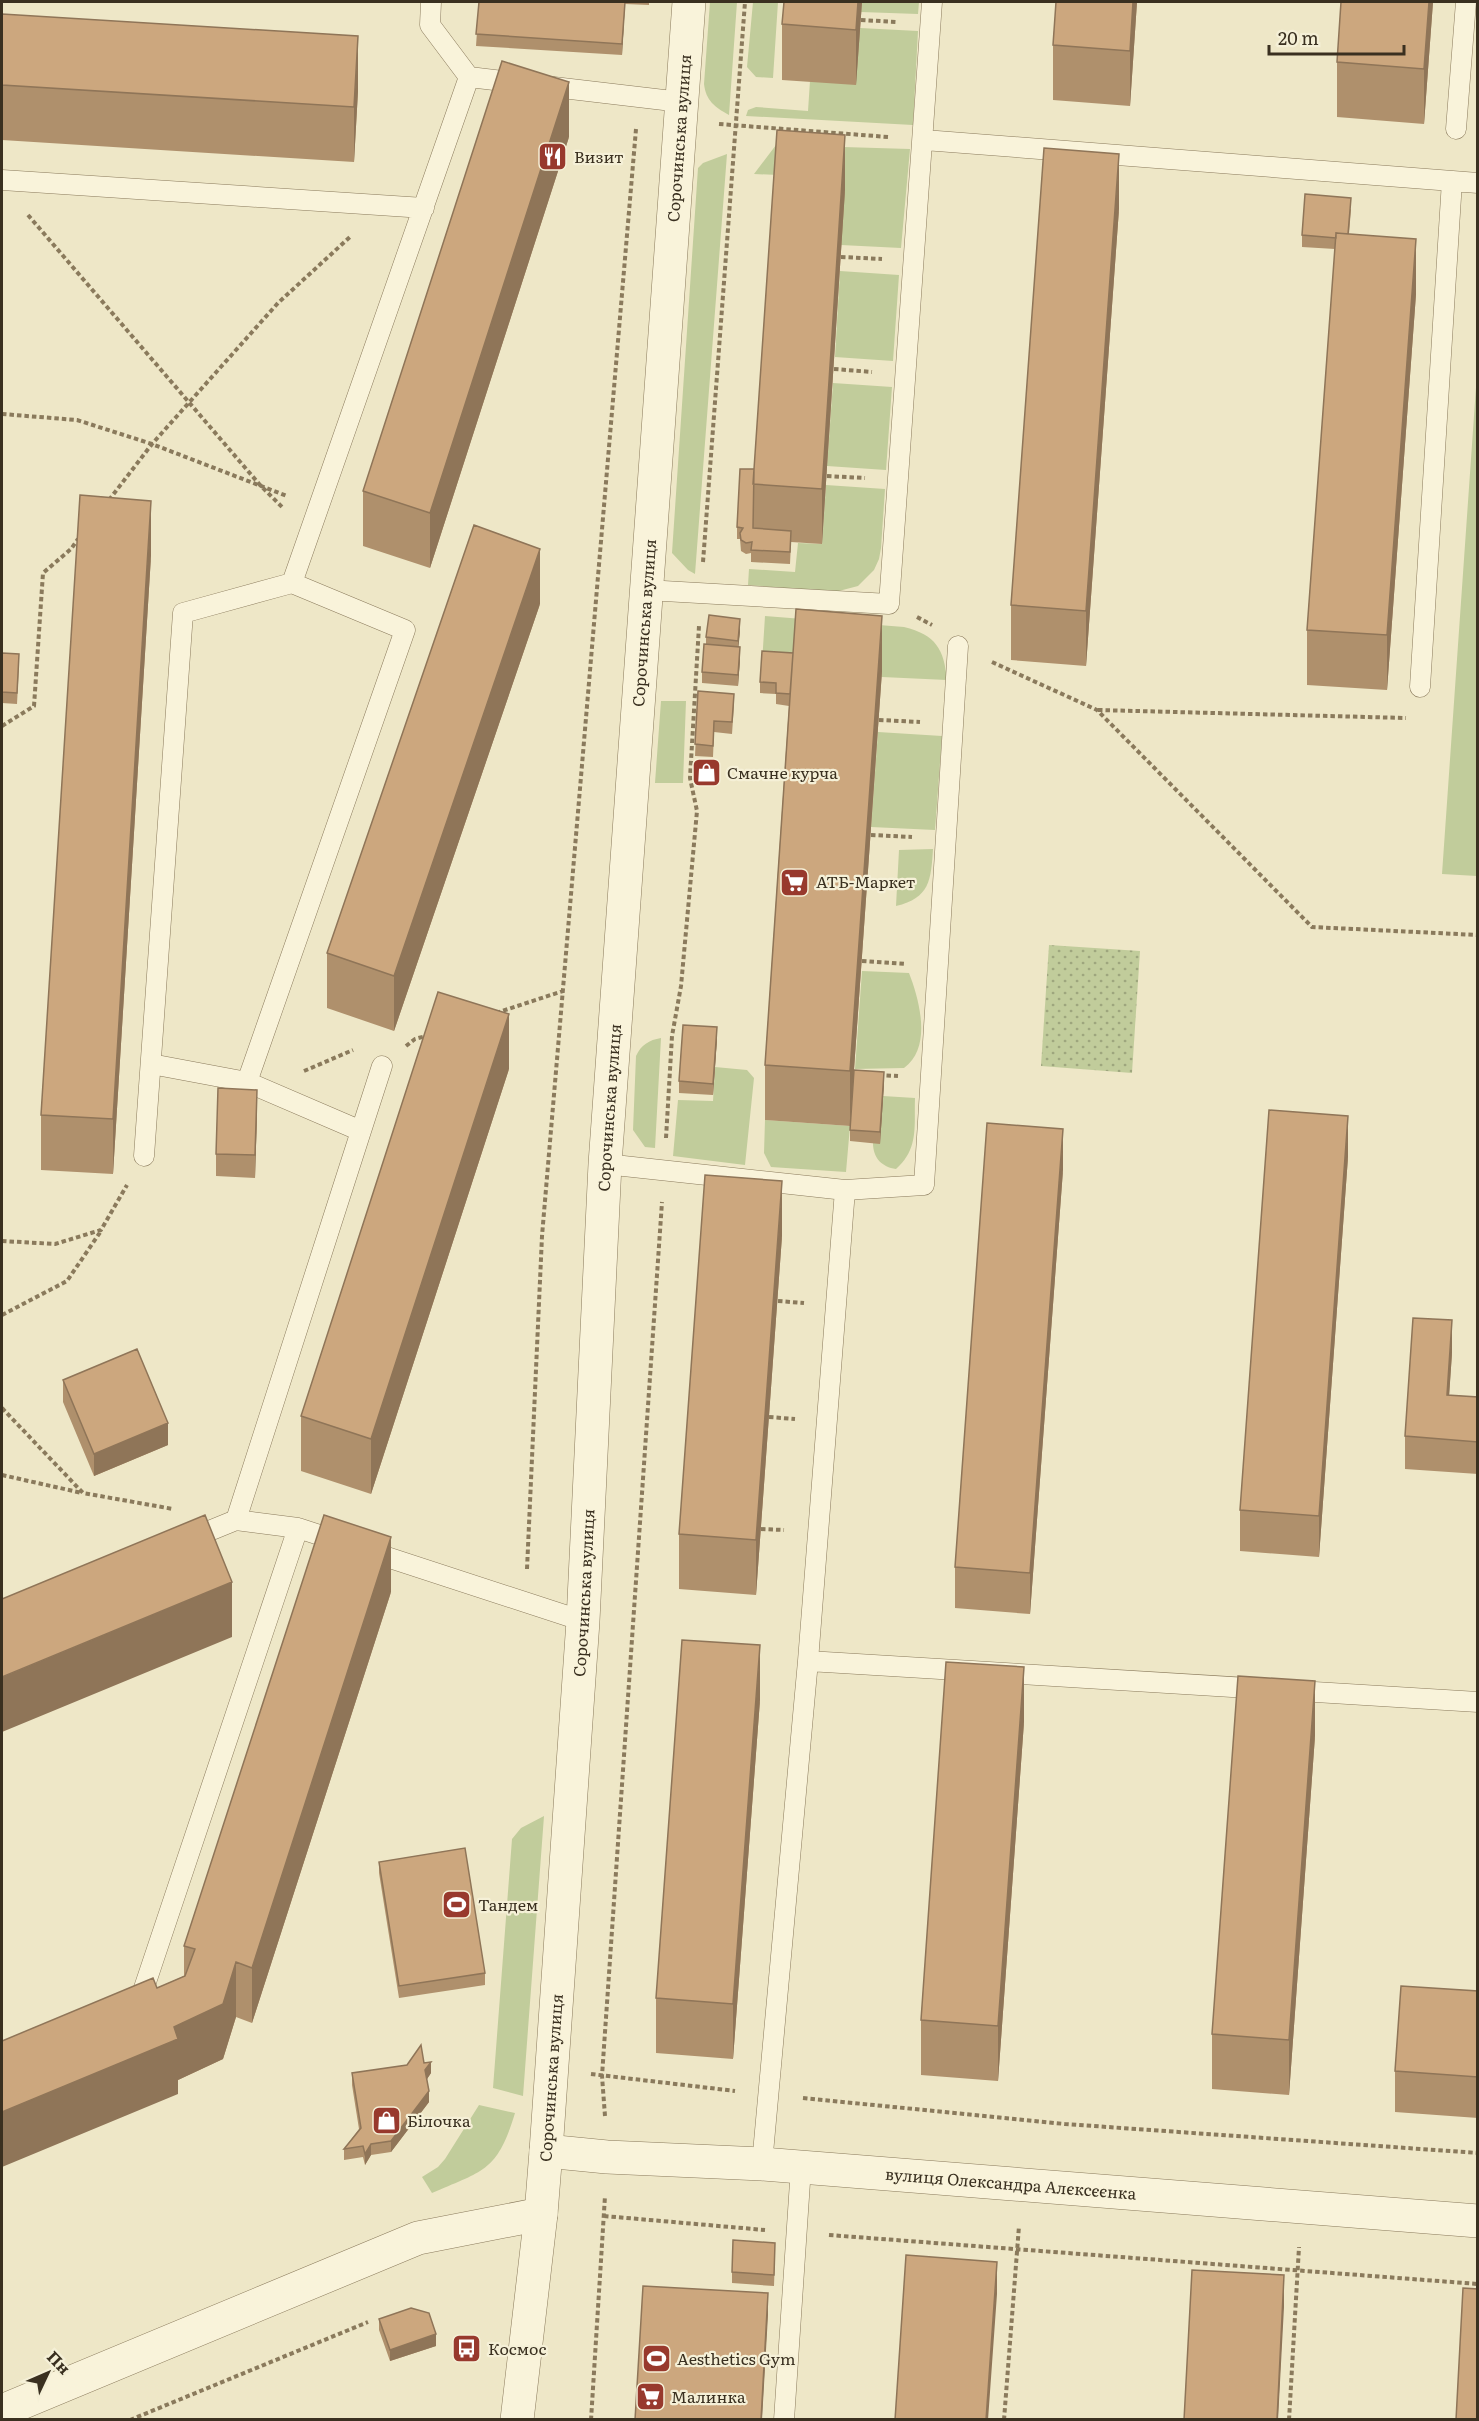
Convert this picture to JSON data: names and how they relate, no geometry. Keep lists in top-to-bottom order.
{
  "streets": {
    "street": ["Сорочинська вулиця", "вулиця Олександра Алєксєєнка"]
  },
  "crossings": [
    ["Сорочинська вулиця", "вулиця Олександра Алєксєєнка"]
  ],
  "places": {
    "restaurant": ["Визит"],
    "shop": ["Смачне курча", "Білочка"],
    "supermarket": ["АТБ-Маркет", "Малинка"],
    "sports": ["Тандем", "Aesthetics Gym"],
    "bus stop": ["Космос"]
  },
  "scale_bar": "20 m",
  "north": "top right"
}
